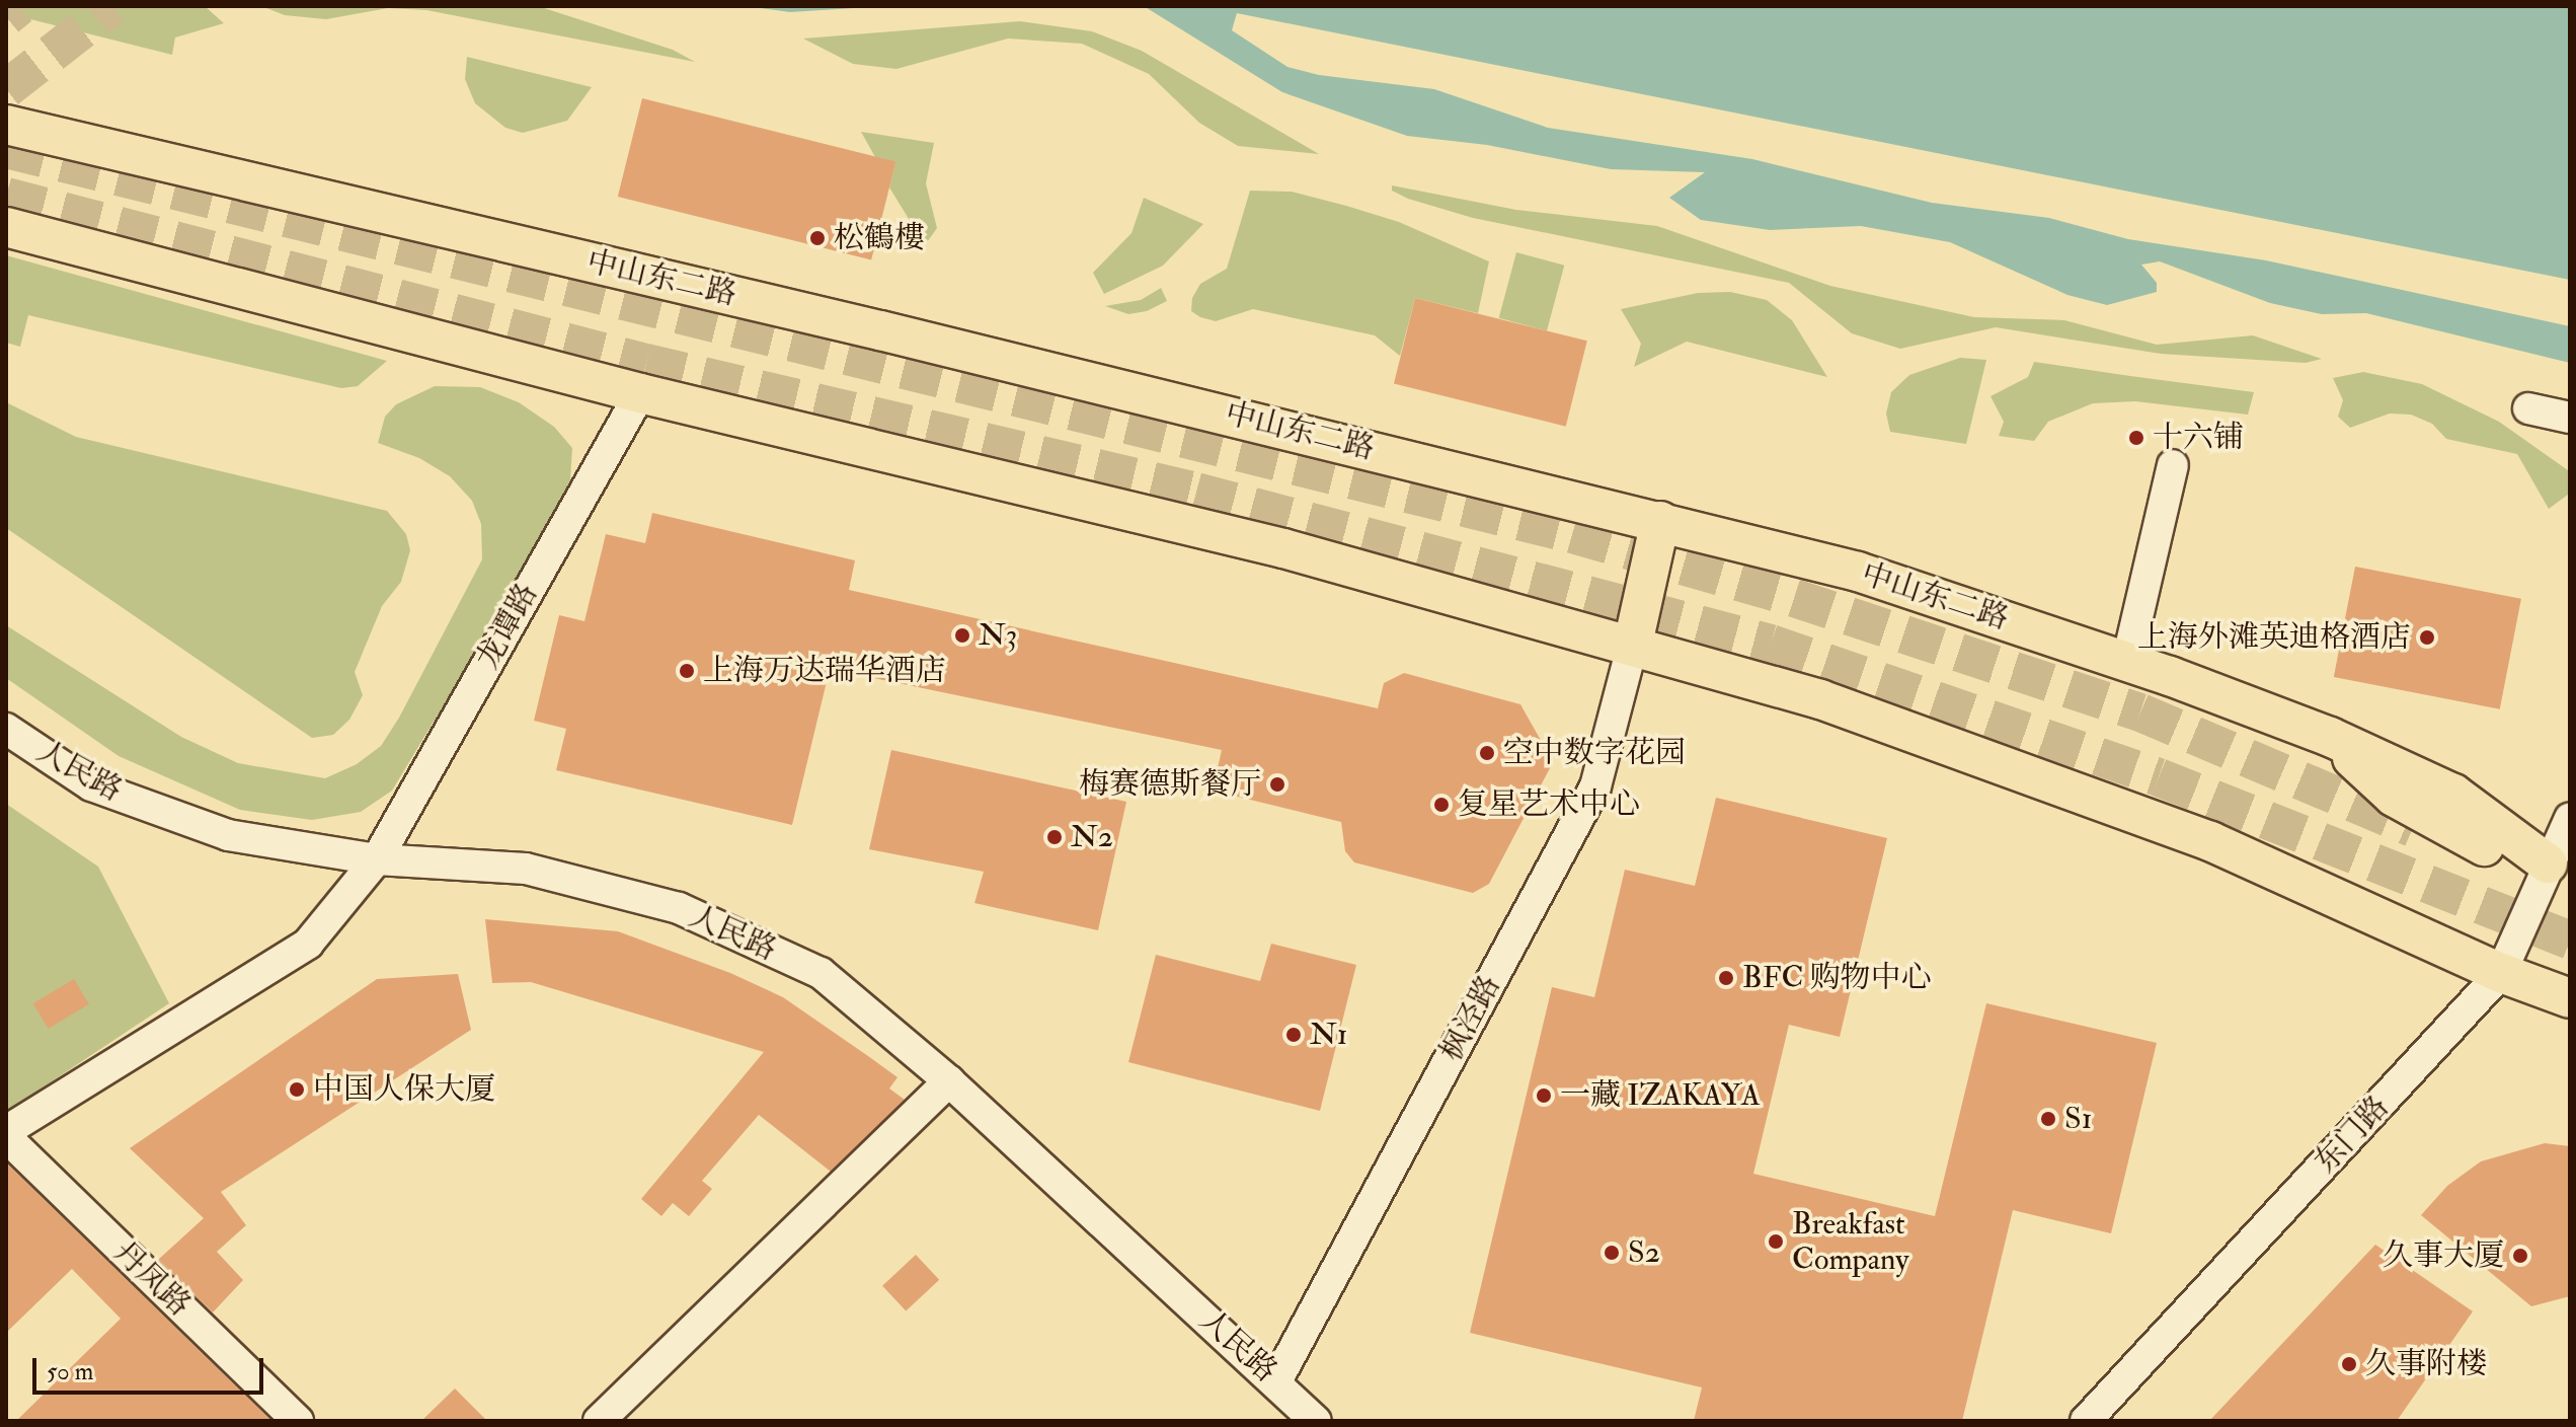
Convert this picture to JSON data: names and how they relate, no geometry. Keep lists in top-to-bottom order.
{
  "streets": {
    "main road": ["中山东二路"],
    "street": [
      "龙谭路",
      "人民路",
      "枫泾路",
      "东门路",
      "丹凤路"
    ]
  },
  "crossings": [
    ["中山东二路", "东门路"],
    ["龙谭路", "人民路"],
    ["人民路", "枫泾路"]
  ],
  "places": [
    "松鶴樓",
    "十六铺",
    "N3",
    "上海外滩英迪格酒店",
    "上海万达瑞华酒店",
    "空中数字花园",
    "梅赛德斯餐厅",
    "复星艺术中心",
    "N2",
    "BFC 购物中心",
    "N1",
    "中国人保大厦",
    "一藏 IZAKAYA",
    "S1",
    "Breakfast Company",
    "S2",
    "久事大厦",
    "久事附楼"
  ],
  "scale_bar": "50 m"
}
